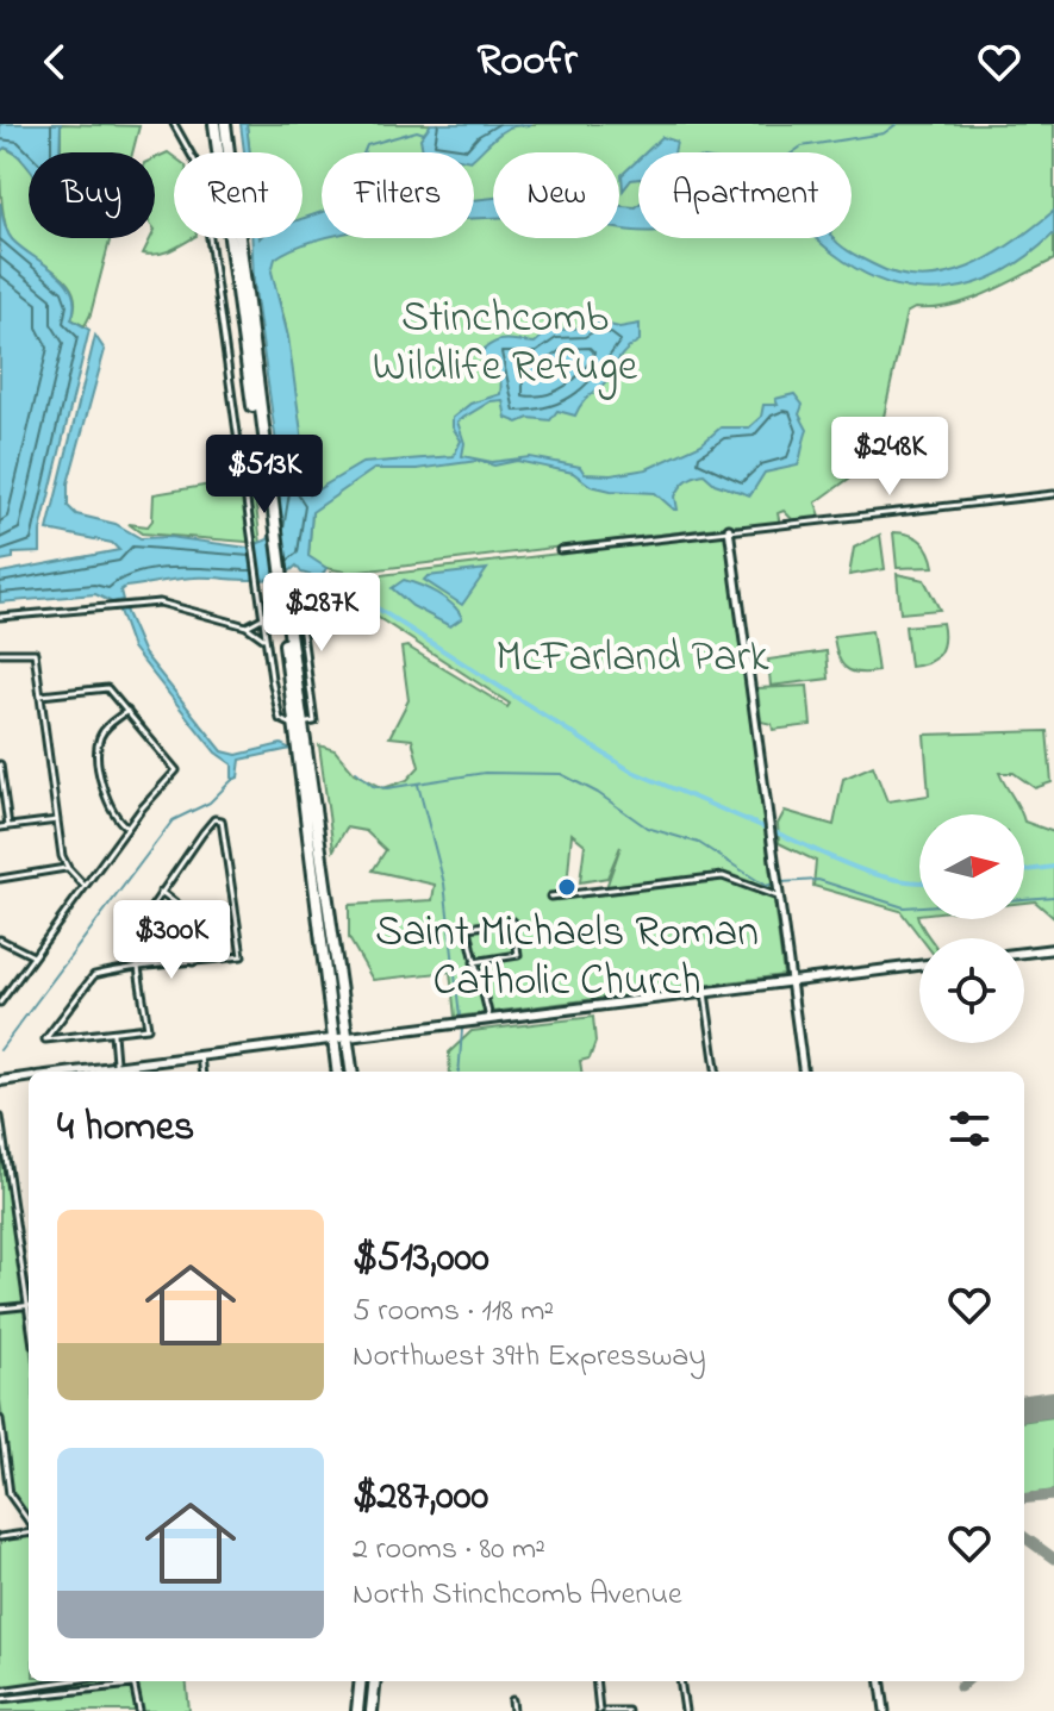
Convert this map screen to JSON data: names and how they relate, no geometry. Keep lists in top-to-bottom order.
{
  "parks": ["Stinchcomb Wildlife Refuge", "McFarland Park"],
  "places": ["Saint Michaels Roman Catholic Church"],
  "north": "right",
  "page": {
    "header": "Roofr",
    "chip": [
      "Buy",
      "Rent",
      "Filters",
      "New",
      "Apartment"
    ],
    "price": [
      "$248K",
      "$513K",
      "$287K",
      "$300K"
    ],
    "heading": "4 homes",
    "list": [
      {
        "name": "$513,000",
        "note": "5 rooms · 118 m² · Northwest 39th Expressway"
      },
      {
        "name": "$287,000",
        "note": "2 rooms · 80 m² · North Stinchcomb Avenue"
      }
    ]
  }
}
